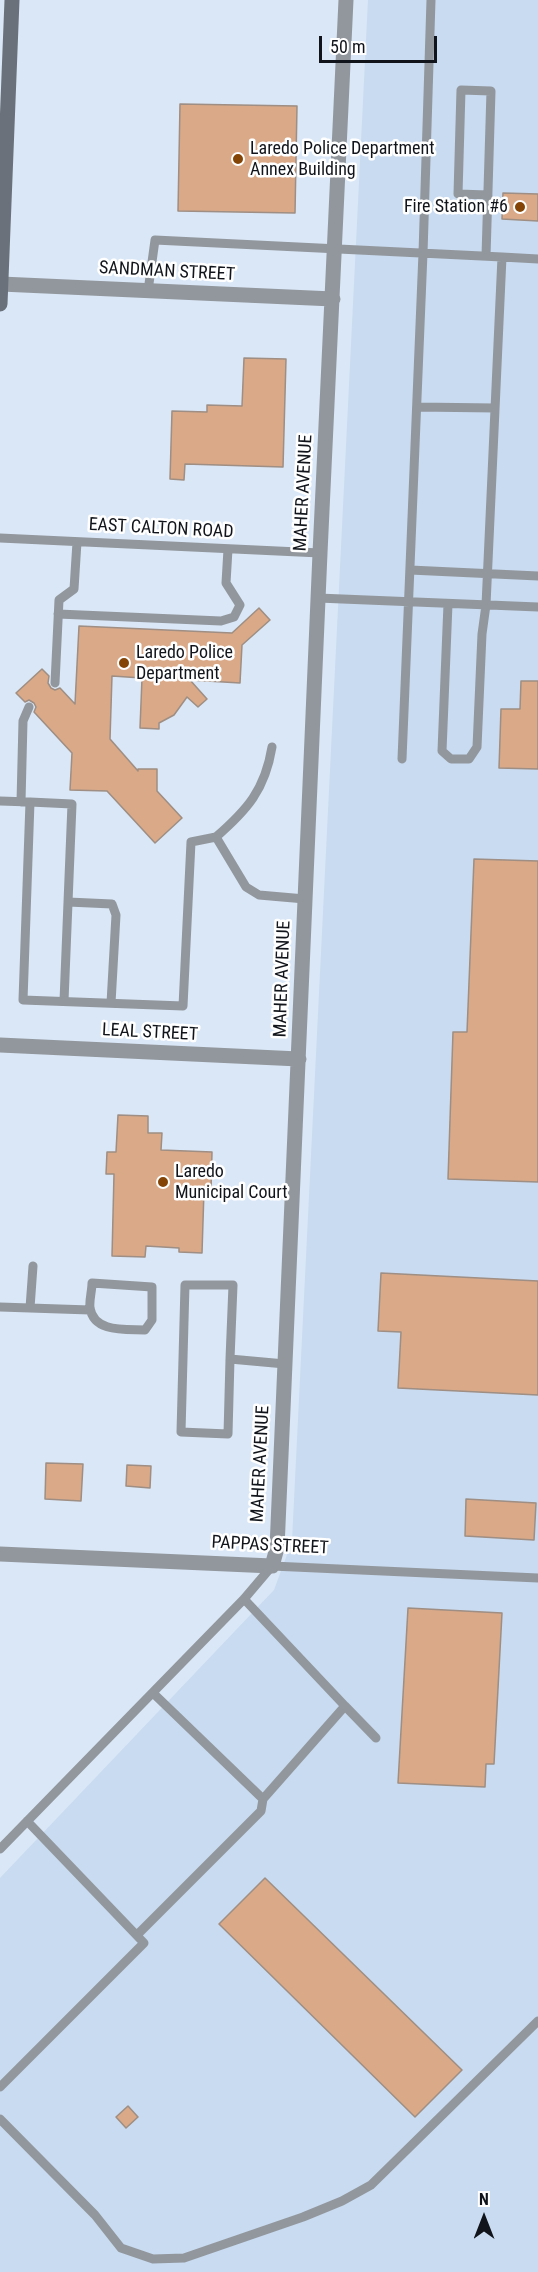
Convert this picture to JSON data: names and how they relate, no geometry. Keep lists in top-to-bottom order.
{
  "streets": {
    "street": [
      "SANDMAN STREET",
      "MAHER AVENUE",
      "LEAL STREET",
      "PAPPAS STREET"
    ],
    "lane": ["EAST CALTON ROAD"]
  },
  "crossings": [
    ["SANDMAN STREET", "MAHER AVENUE"],
    ["MAHER AVENUE", "EAST CALTON ROAD"],
    ["MAHER AVENUE", "LEAL STREET"],
    ["MAHER AVENUE", "PAPPAS STREET"]
  ],
  "places": [
    "Laredo Police Department Annex Building",
    "Fire Station #6",
    "Laredo Police Department",
    "Laredo Municipal Court"
  ],
  "scale_bar": "50 m",
  "north": "top"
}
